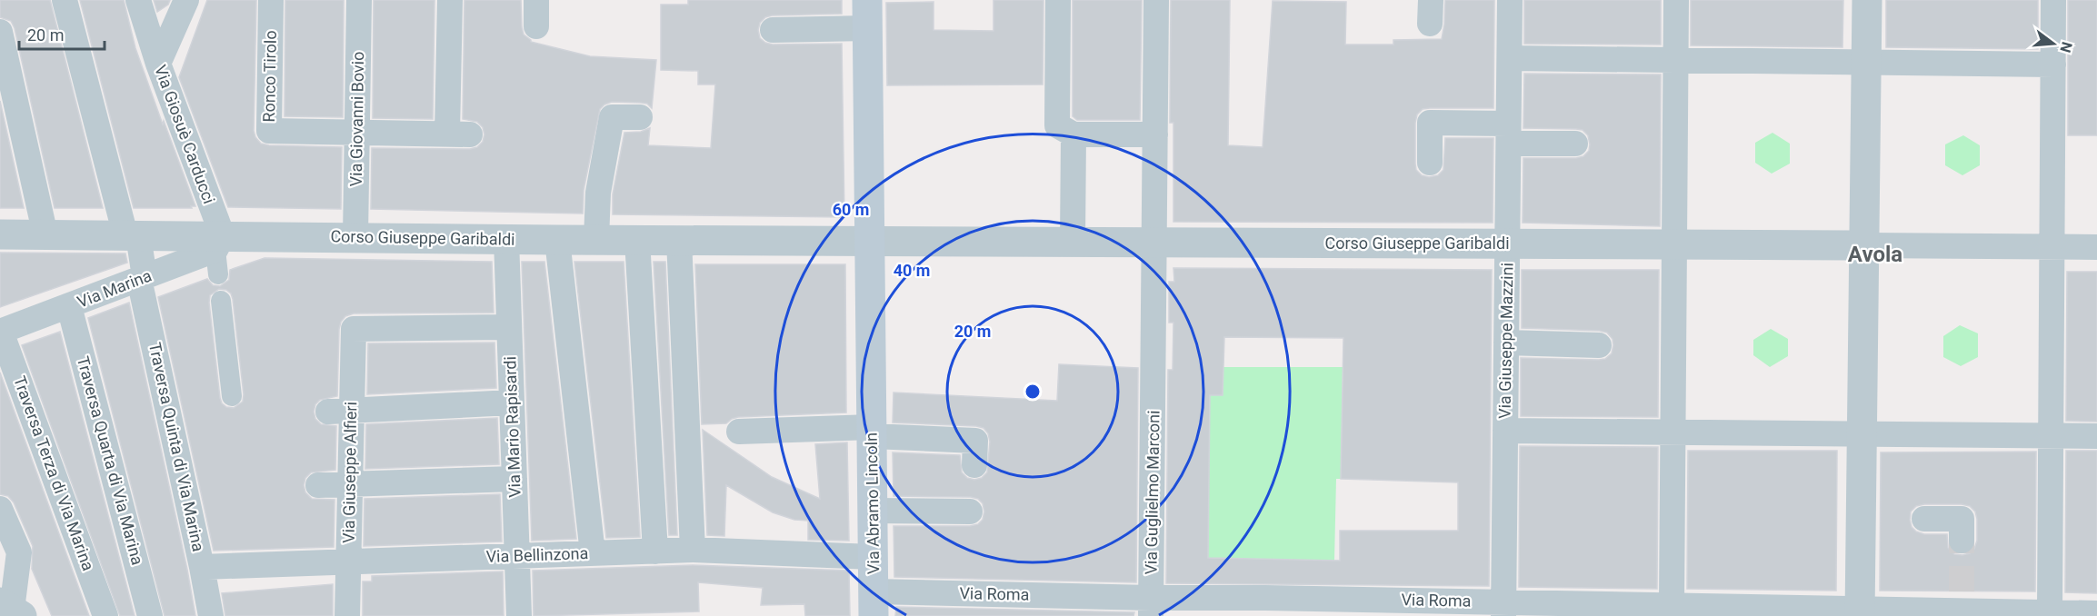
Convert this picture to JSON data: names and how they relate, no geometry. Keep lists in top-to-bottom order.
{
  "streets": {
    "main road": ["Via Abramo Lincoln"],
    "street": [
      "Ronco Tirolo",
      "Via Giovanni Bovio",
      "Via Giosuè Carducci",
      "Corso Giuseppe Garibaldi",
      "Via Marina",
      "Via Giuseppe Mazzini",
      "Via Mario Rapisardi",
      "Traversa Quinta di Via Marina",
      "Traversa Quarta di Via Marina",
      "Via Giuseppe Alfieri",
      "Traversa Terza di Via Marina",
      "Via Guglielmo Marconi",
      "Via Bellinzona",
      "Via Roma"
    ]
  },
  "crossings": [
    ["Ronco Tirolo", "Via Giovanni Bovio"],
    ["Via Giovanni Bovio", "Corso Giuseppe Garibaldi"],
    ["Via Giosuè Carducci", "Corso Giuseppe Garibaldi"],
    ["Via Giosuè Carducci", "Via Marina"],
    ["Corso Giuseppe Garibaldi", "Via Marina"],
    ["Corso Giuseppe Garibaldi", "Via Giuseppe Mazzini"],
    ["Corso Giuseppe Garibaldi", "Via Mario Rapisardi"],
    ["Corso Giuseppe Garibaldi", "Traversa Quinta di Via Marina"],
    ["Corso Giuseppe Garibaldi", "Via Guglielmo Marconi"],
    ["Corso Giuseppe Garibaldi", "Via Abramo Lincoln"],
    ["Via Marina", "Traversa Quinta di Via Marina"],
    ["Via Marina", "Traversa Quarta di Via Marina"],
    ["Via Marina", "Traversa Terza di Via Marina"],
    ["Via Giuseppe Mazzini", "Via Roma"],
    ["Via Mario Rapisardi", "Via Giuseppe Alfieri"],
    ["Via Mario Rapisardi", "Via Bellinzona"],
    ["Traversa Quinta di Via Marina", "Via Bellinzona"],
    ["Via Giuseppe Alfieri", "Via Bellinzona"],
    ["Via Guglielmo Marconi", "Via Roma"],
    ["Via Abramo Lincoln", "Via Bellinzona"],
    ["Via Abramo Lincoln", "Via Roma"]
  ],
  "districts": ["Avola"],
  "scale_bar": "20 m",
  "north": "right",
  "rings": ["60 m", "40 m", "20 m"]
}
